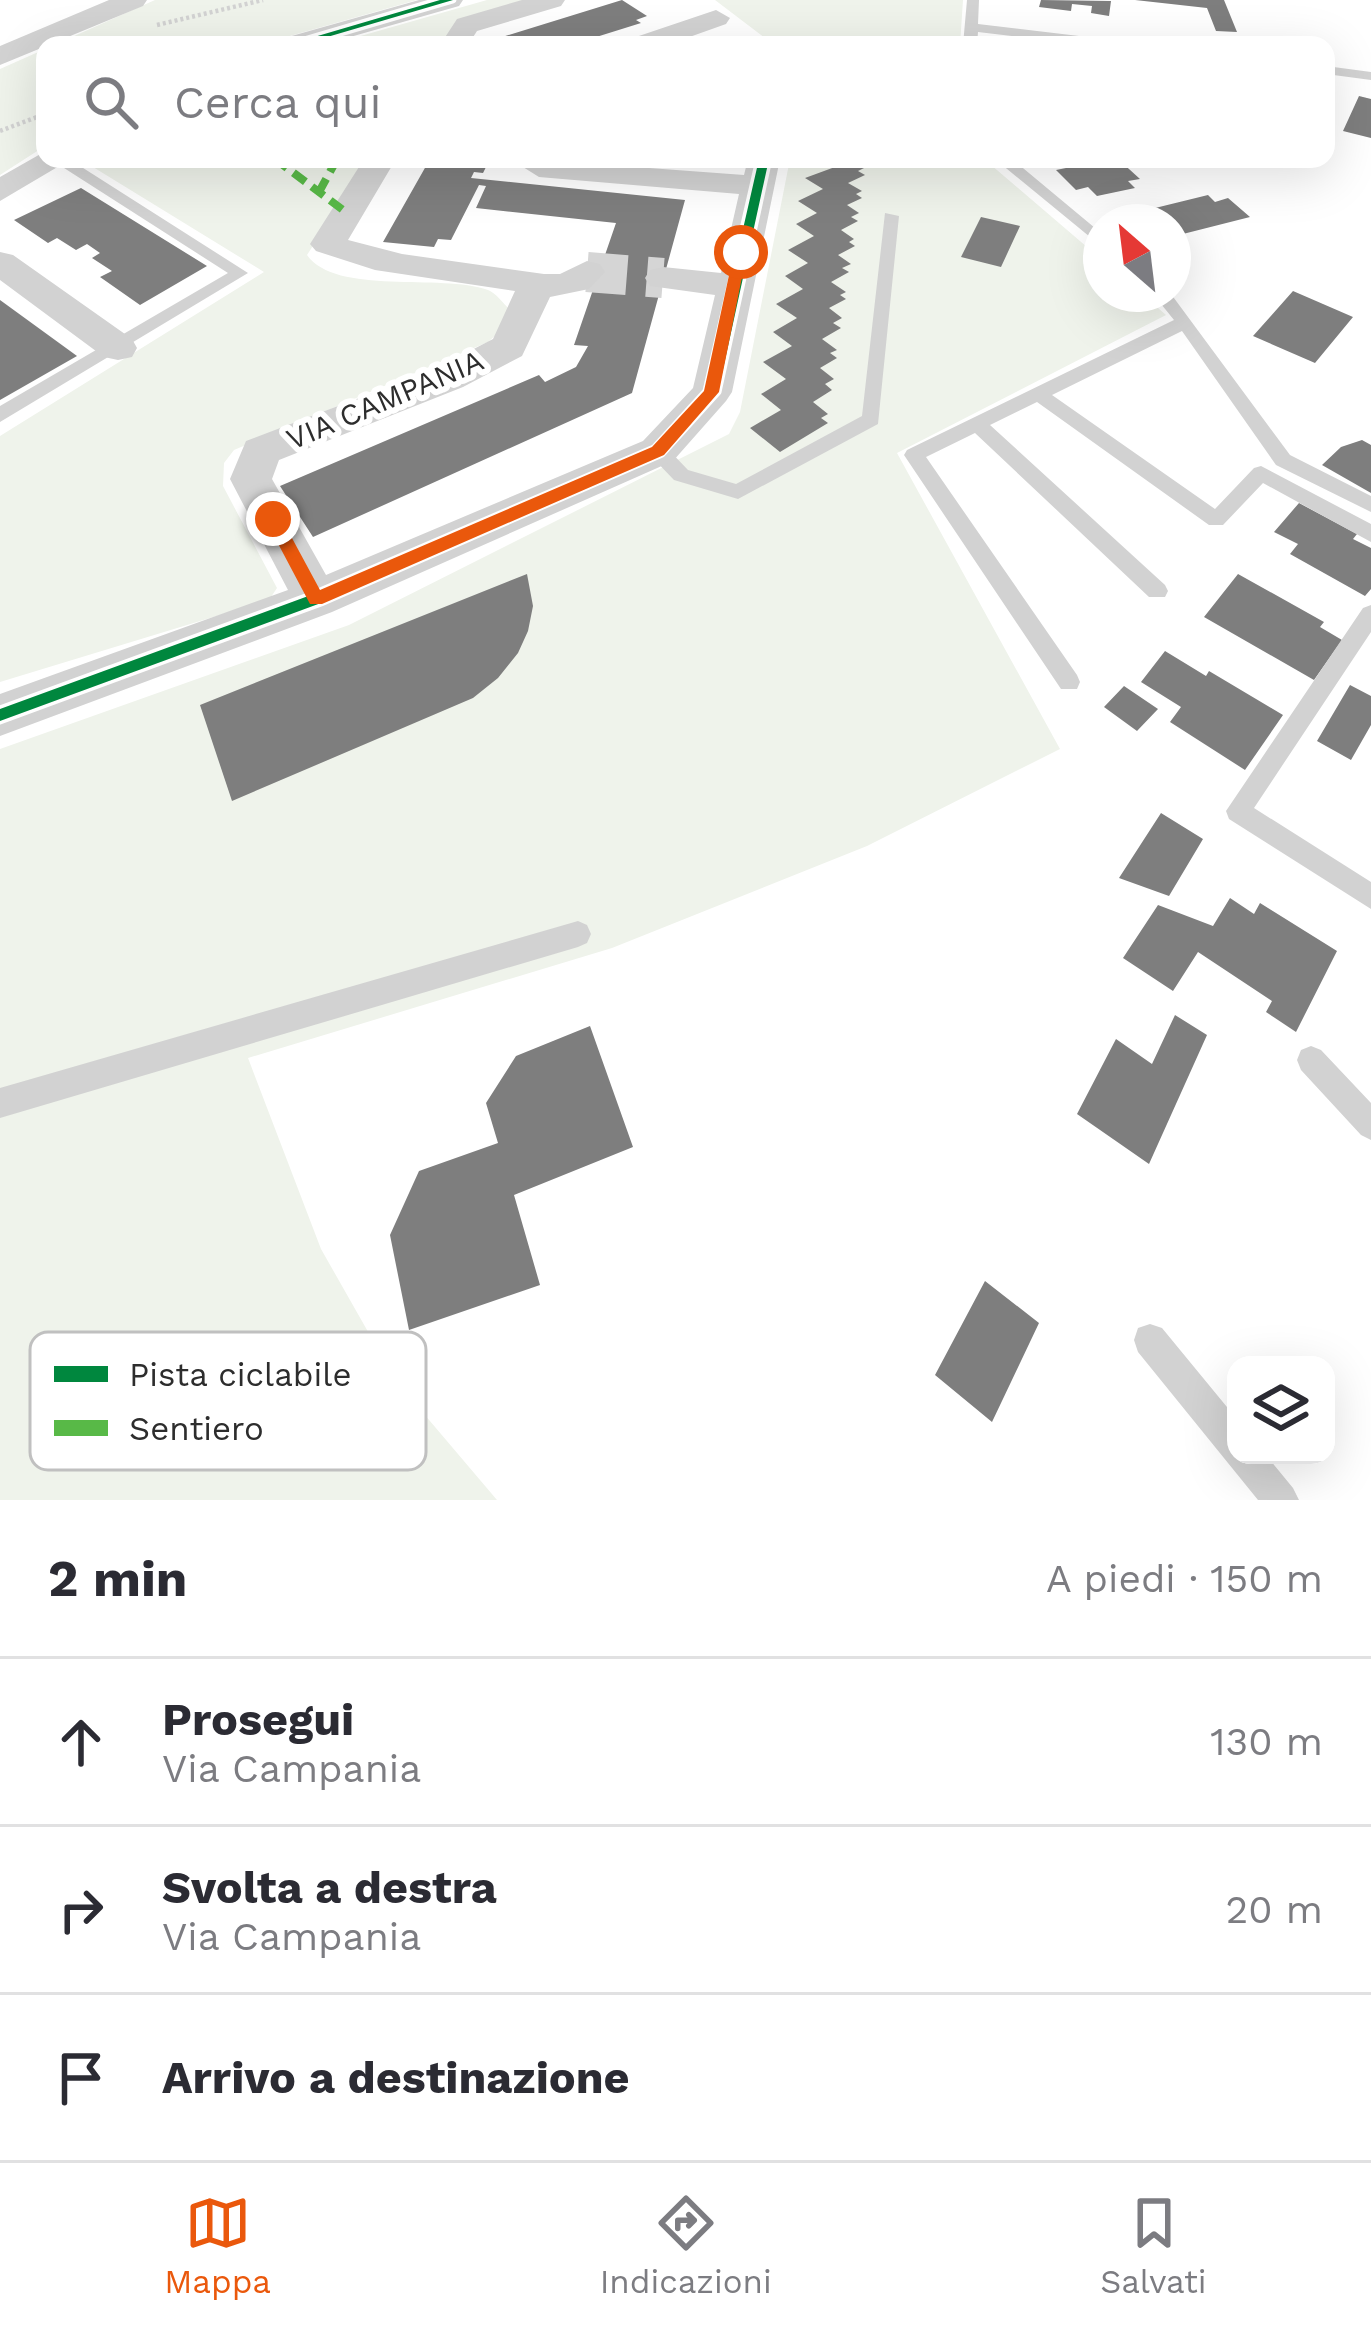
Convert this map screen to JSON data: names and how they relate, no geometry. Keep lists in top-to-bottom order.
{
  "streets": {
    "street": ["VIA CAMPANIA"]
  },
  "legend": ["Pista ciclabile", "Sentiero"],
  "north": "top left",
  "page": {
    "search": "Cerca qui",
    "heading": ["2 min", "A piedi · 150 m"],
    "list": [
      ["Prosegui", "Via Campania", "130 m"],
      ["Svolta a destra", "Via Campania", "20 m"],
      "Arrivo a destinazione"
    ],
    "nav": ["Mappa", "Indicazioni", "Salvati"]
  }
}
